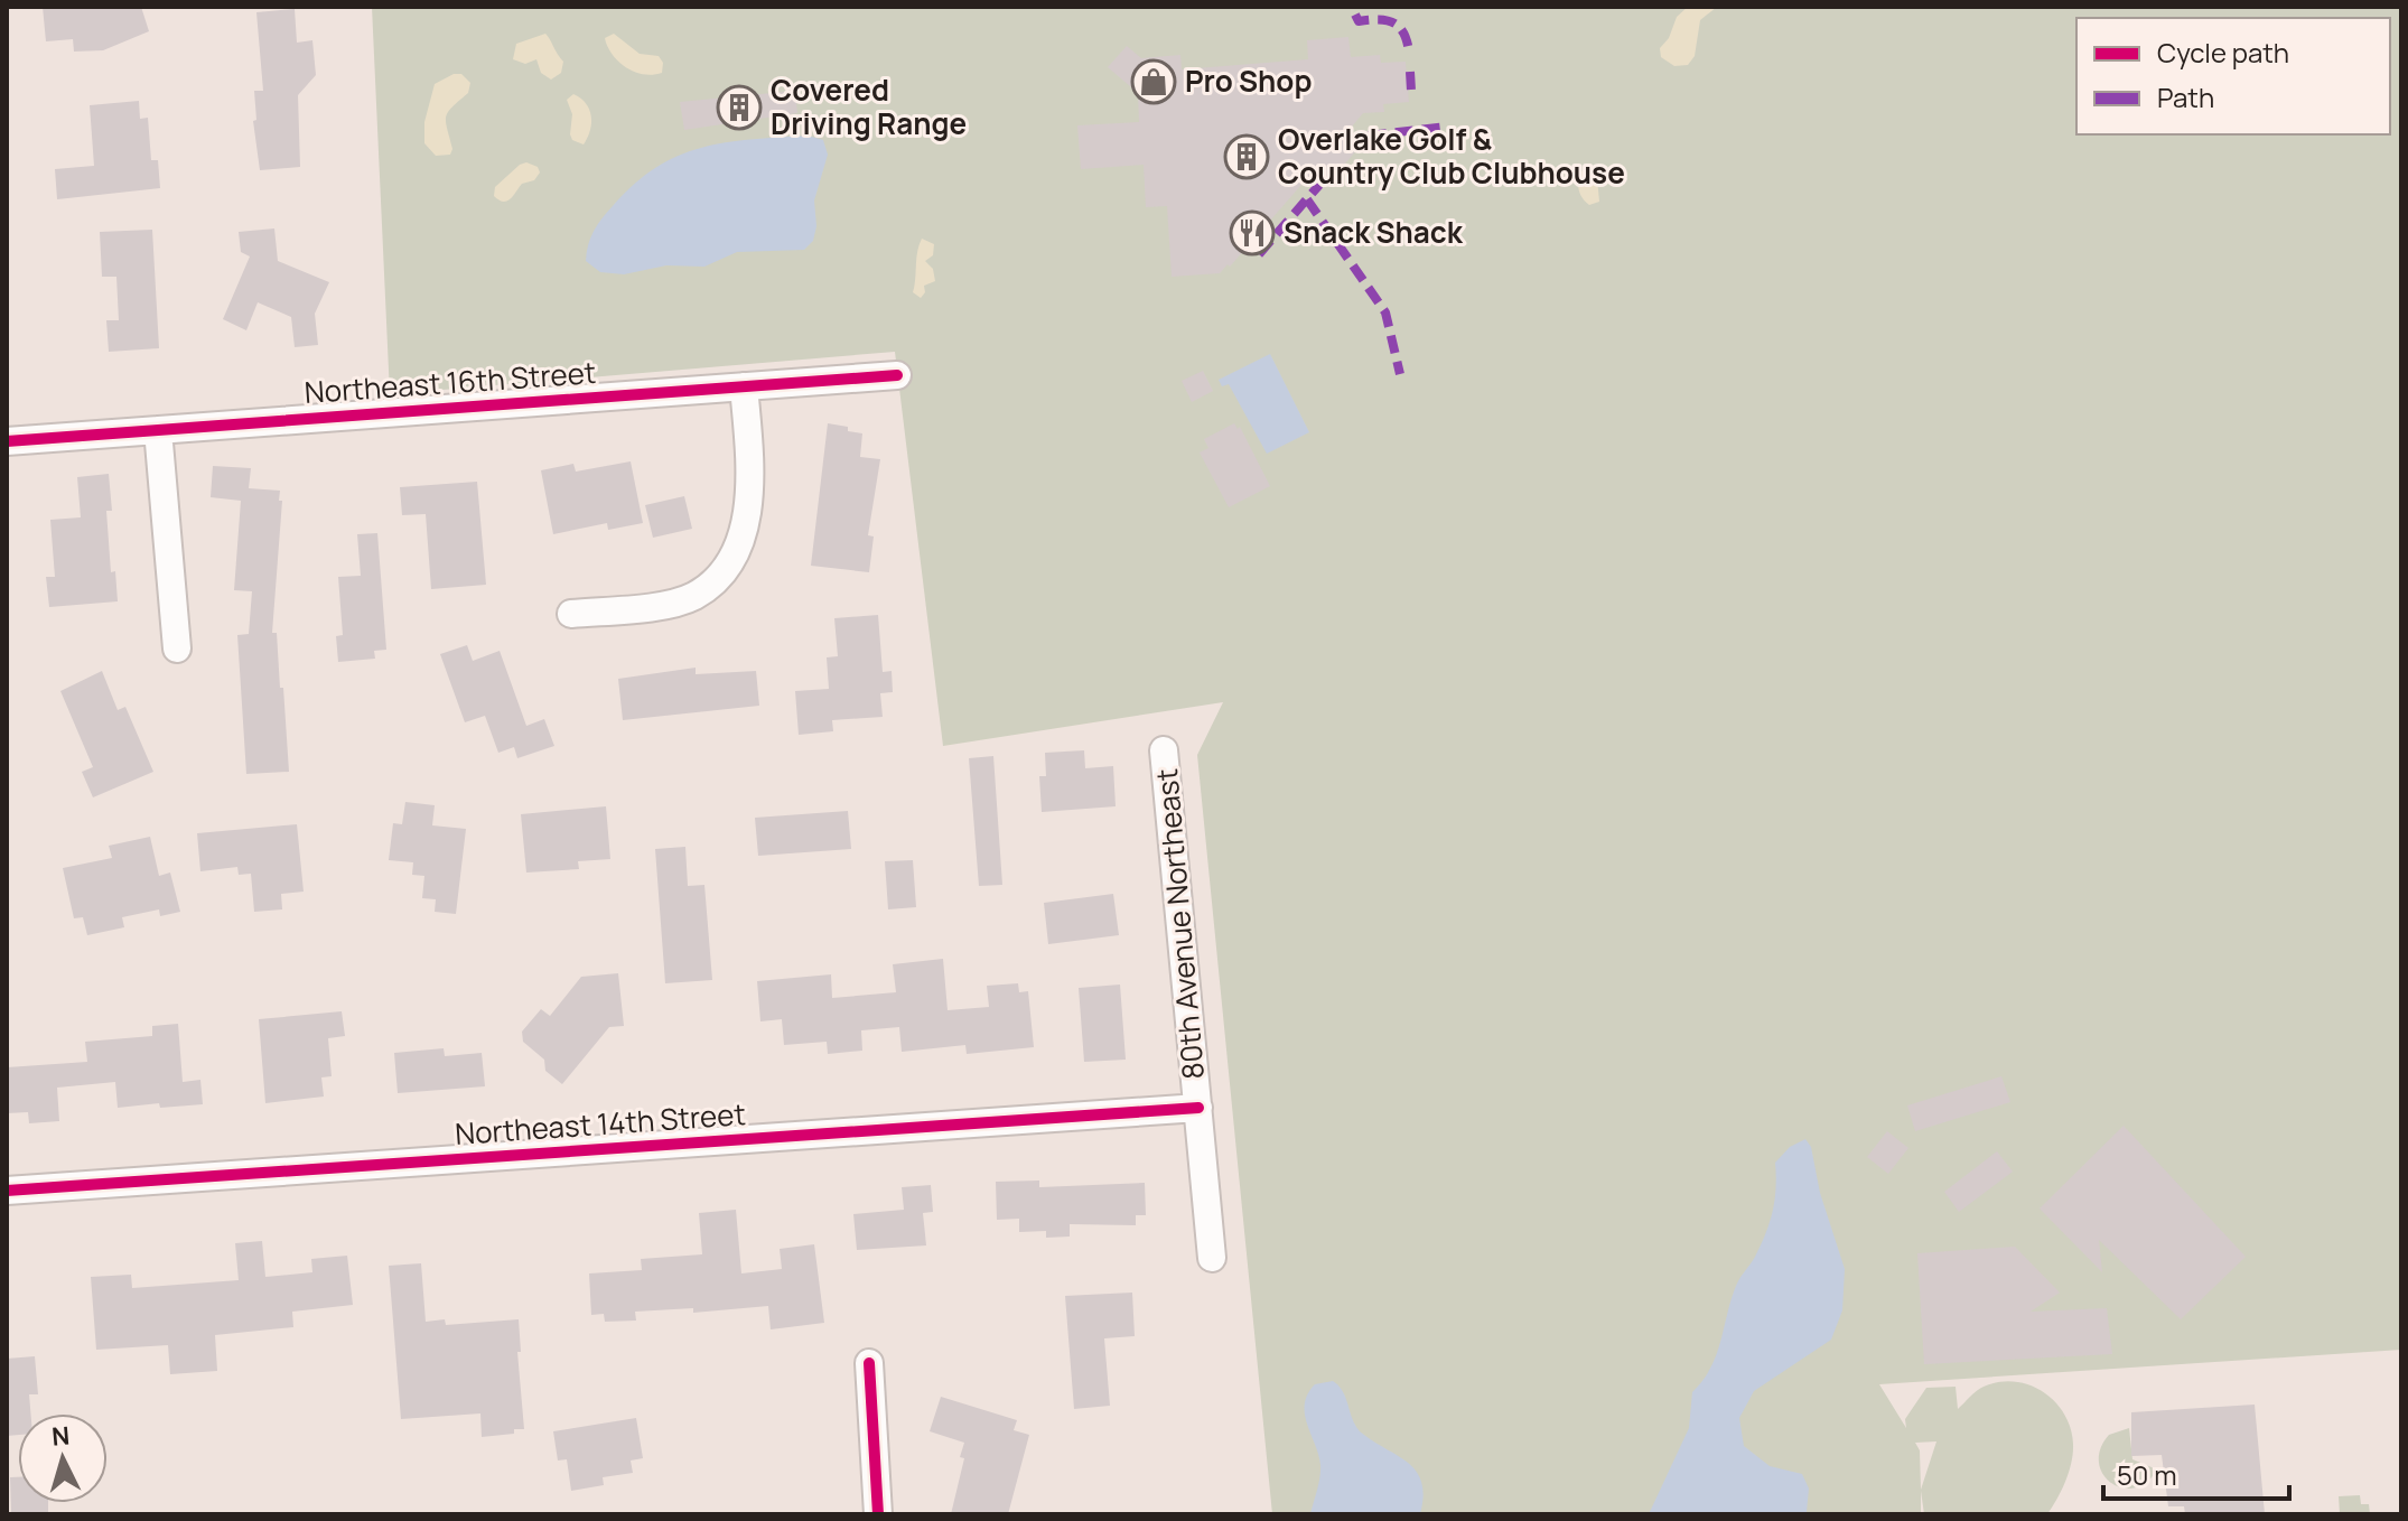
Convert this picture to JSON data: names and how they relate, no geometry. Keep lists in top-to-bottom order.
{
  "streets": {
    "street": ["Northeast 16th Street", "80th Avenue Northeast", "Northeast 14th Street"]
  },
  "crossings": [
    ["80th Avenue Northeast", "Northeast 14th Street"]
  ],
  "places": {
    "shop": ["Pro Shop"],
    "building": ["Covered Driving Range", "Overlake Golf & Country Club Clubhouse"],
    "restaurant": ["Snack Shack"]
  },
  "legend": ["Cycle path", "Path"],
  "scale_bar": "50 m",
  "north": "top"
}
